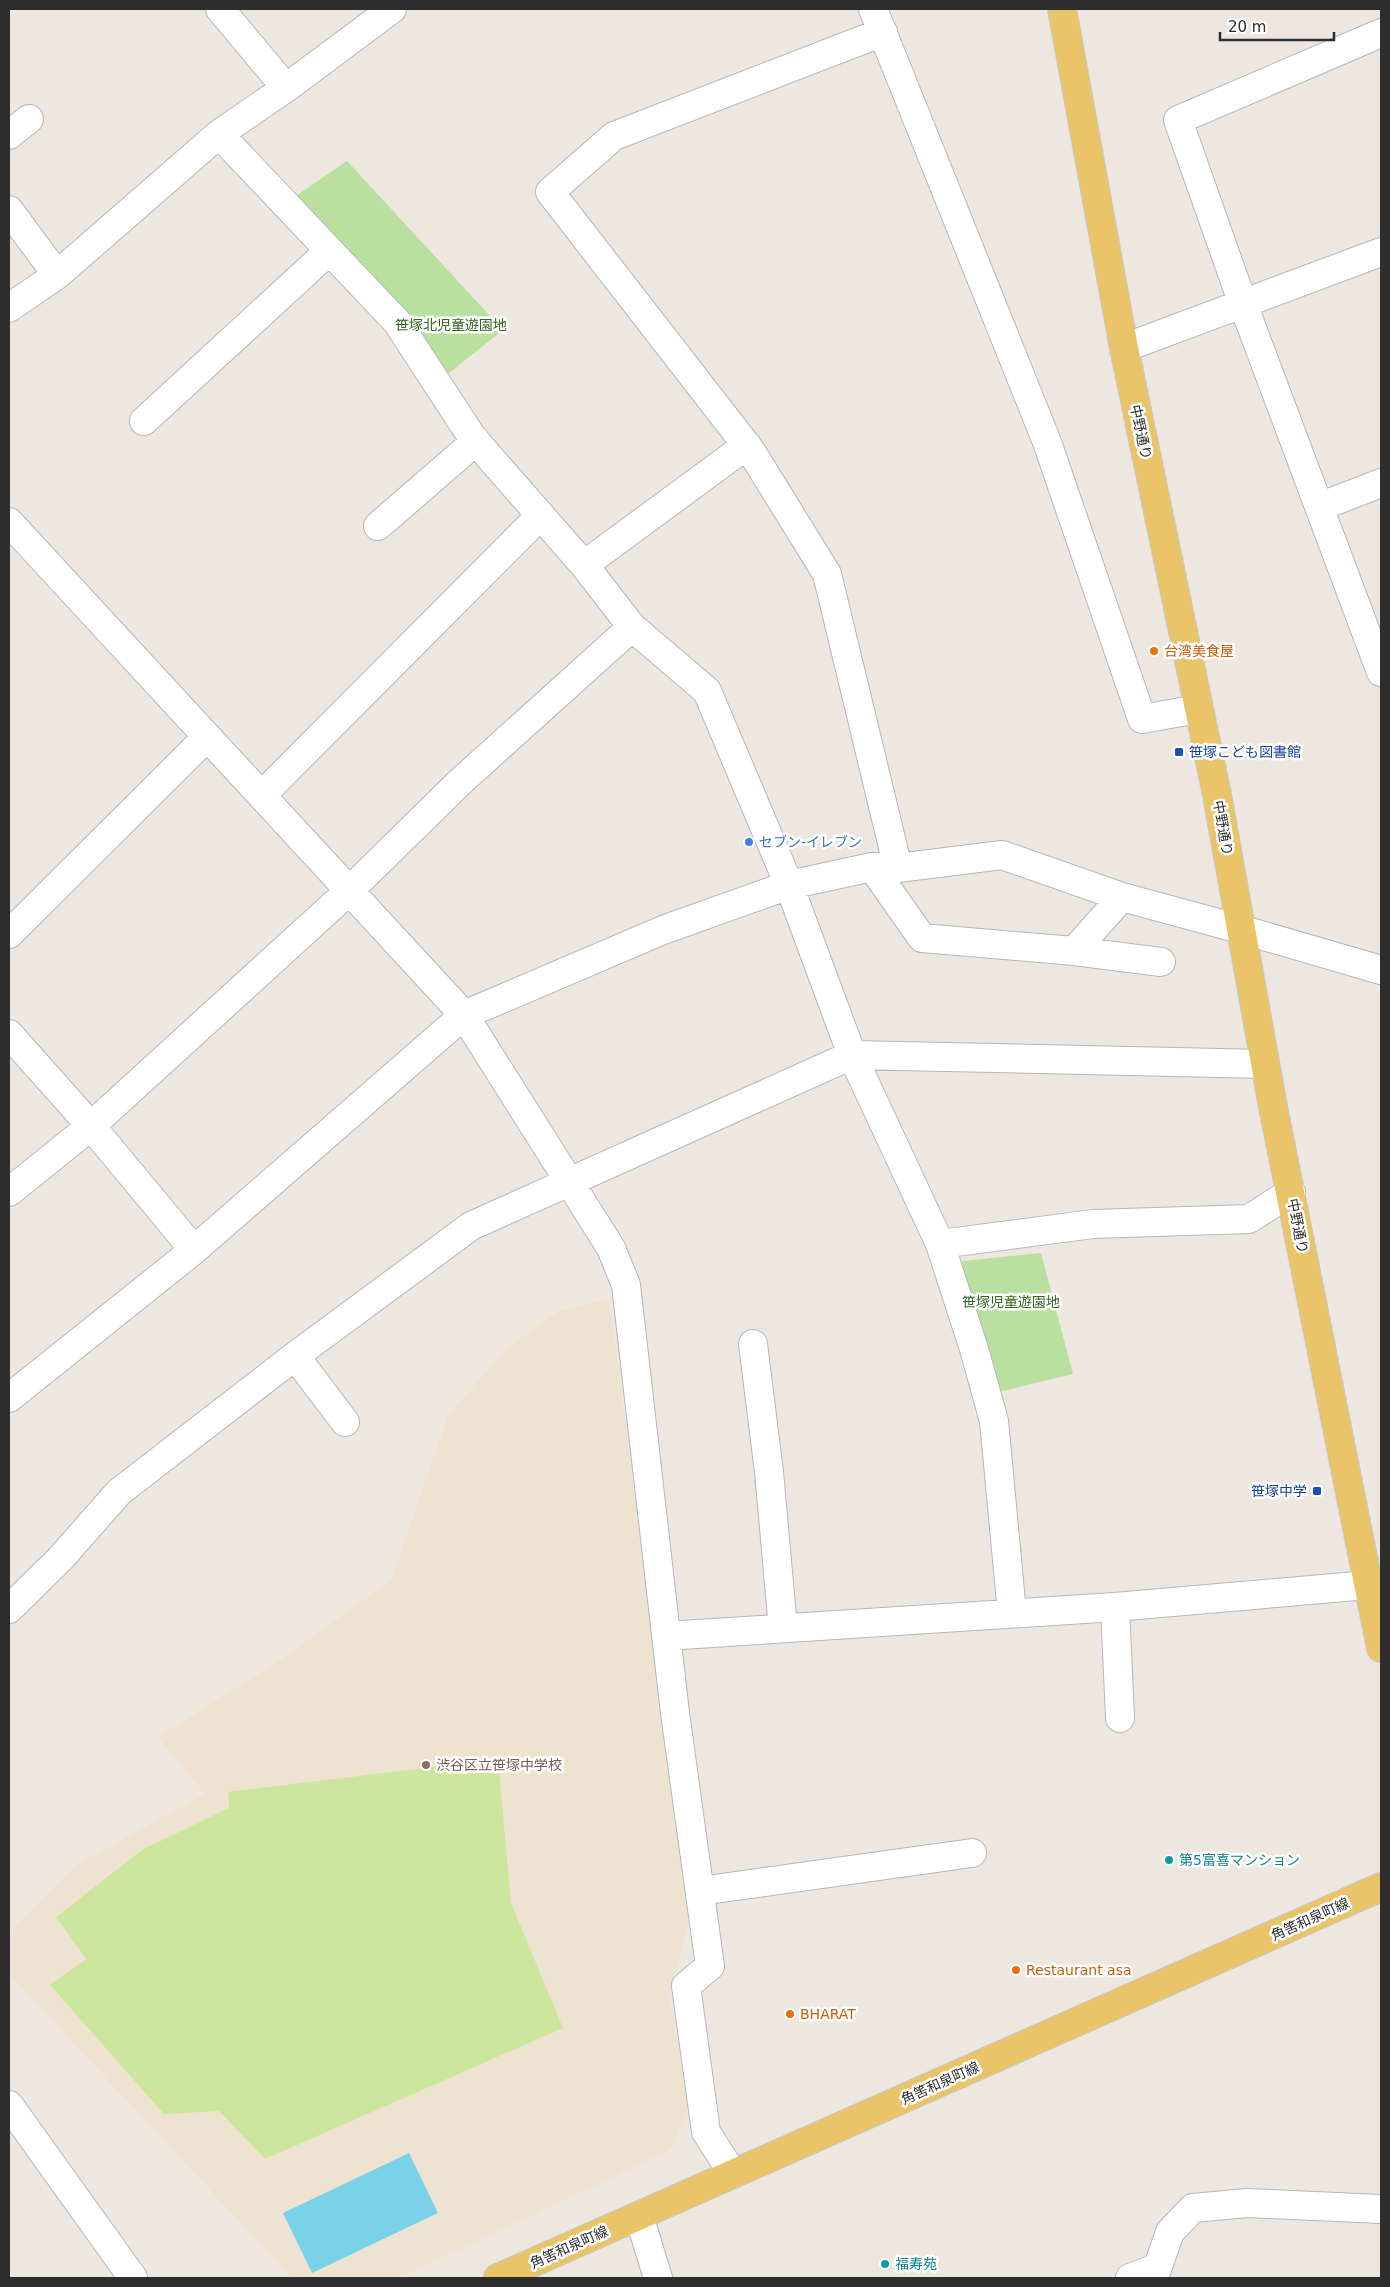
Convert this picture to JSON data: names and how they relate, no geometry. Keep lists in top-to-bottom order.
{
  "streets": {
    "main road": ["中野通り", "角筈和泉町線"]
  },
  "parks": ["笹塚北児童遊園地", "笹塚児童遊園地"],
  "places": {
    "other": [
      "台湾美食屋",
      "セブン-イレブン",
      "渋谷区立笹塚中学校",
      "第5富喜マンション",
      "Restaurant asa",
      "BHARAT",
      "福寿苑"
    ],
    "transit": ["笹塚こども図書館", "笹塚中学"]
  },
  "scale_bar": "20 m"
}
